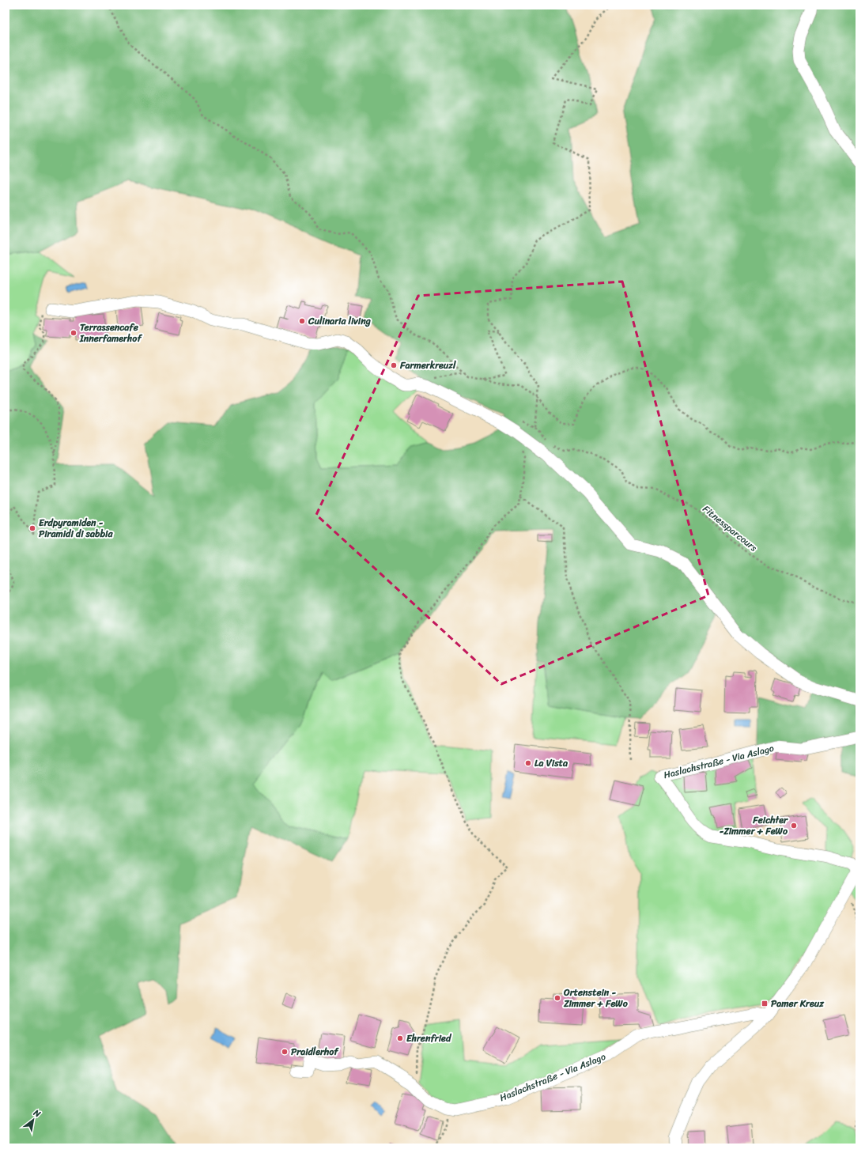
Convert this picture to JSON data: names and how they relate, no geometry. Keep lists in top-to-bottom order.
{
  "streets": {
    "street": ["Haslachstraße - Via Aslago"],
    "path": ["Fitnessparcours"]
  },
  "places": {
    "other": [
      "Culinaria living",
      "Terrassencafe Innerfamerhof",
      "Farmerkreuzl",
      "Erdpyramiden - Piramidi di sabbia",
      "La Vista",
      "Feichter -Zimmer + FeWo",
      "Ortenstein - Zimmer + FeWo",
      "Ehrenfried",
      "Praidlerhof"
    ],
    "transit": ["Pamer Kreuz"]
  },
  "north": "top right"
}
